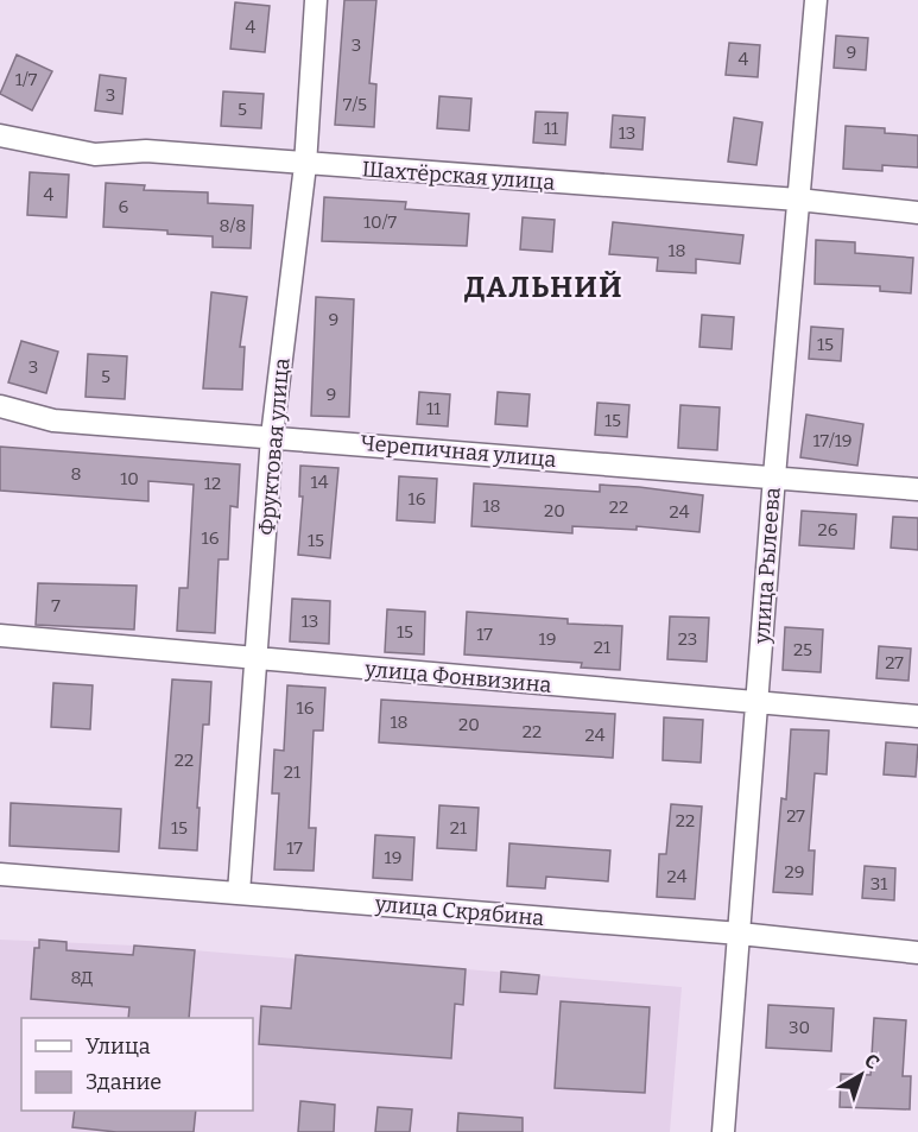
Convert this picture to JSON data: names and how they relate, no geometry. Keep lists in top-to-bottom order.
{
  "streets": {
    "street": [
      "Шахтёрская улица",
      "Фруктовая улица",
      "Черепичная улица",
      "улица Рылеева",
      "улица Фонвизина",
      "улица Скрябина"
    ]
  },
  "crossings": [
    ["Шахтёрская улица", "Фруктовая улица"],
    ["Шахтёрская улица", "улица Рылеева"],
    ["Фруктовая улица", "Черепичная улица"],
    ["Фруктовая улица", "улица Фонвизина"],
    ["Фруктовая улица", "улица Скрябина"],
    ["Черепичная улица", "улица Рылеева"],
    ["улица Рылеева", "улица Фонвизина"],
    ["улица Рылеева", "улица Скрябина"]
  ],
  "districts": ["ДАЛЬНИЙ"],
  "house_numbers": [
    "4",
    "3",
    "9",
    "4",
    "1/7",
    "3",
    "7/5",
    "5",
    "11",
    "13",
    "4",
    "6",
    "10/7",
    "8/8",
    "18",
    "9",
    "15",
    "3",
    "5",
    "9",
    "11",
    "15",
    "17/19",
    "8",
    "10",
    "14",
    "12",
    "16",
    "18",
    "22",
    "20",
    "24",
    "26",
    "16",
    "15",
    "7",
    "13",
    "15",
    "17",
    "19",
    "23",
    "21",
    "25",
    "27",
    "16",
    "18",
    "20",
    "22",
    "24",
    "22",
    "21",
    "27",
    "22",
    "15",
    "21",
    "17",
    "19",
    "29",
    "24",
    "31",
    "8Д",
    "30"
  ],
  "legend": ["Улица", "Здание"],
  "north": "top right"
}
